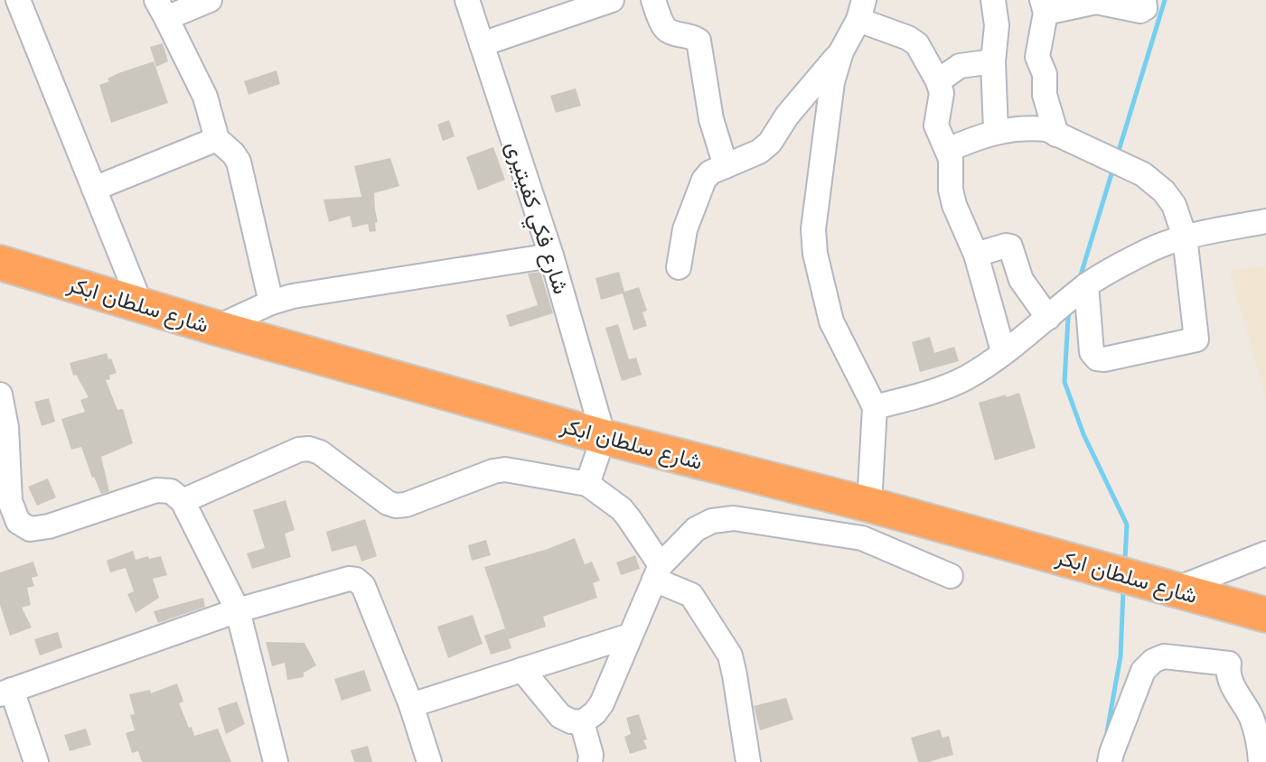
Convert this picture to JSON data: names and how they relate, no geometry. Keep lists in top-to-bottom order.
{
  "streets": {
    "highway": ["شارع سلطان ابكر"],
    "street": ["شارع فكي كفيتيرى"]
  },
  "crossings": [
    ["شارع فكي كفيتيرى", "شارع سلطان ابكر"]
  ]
}
